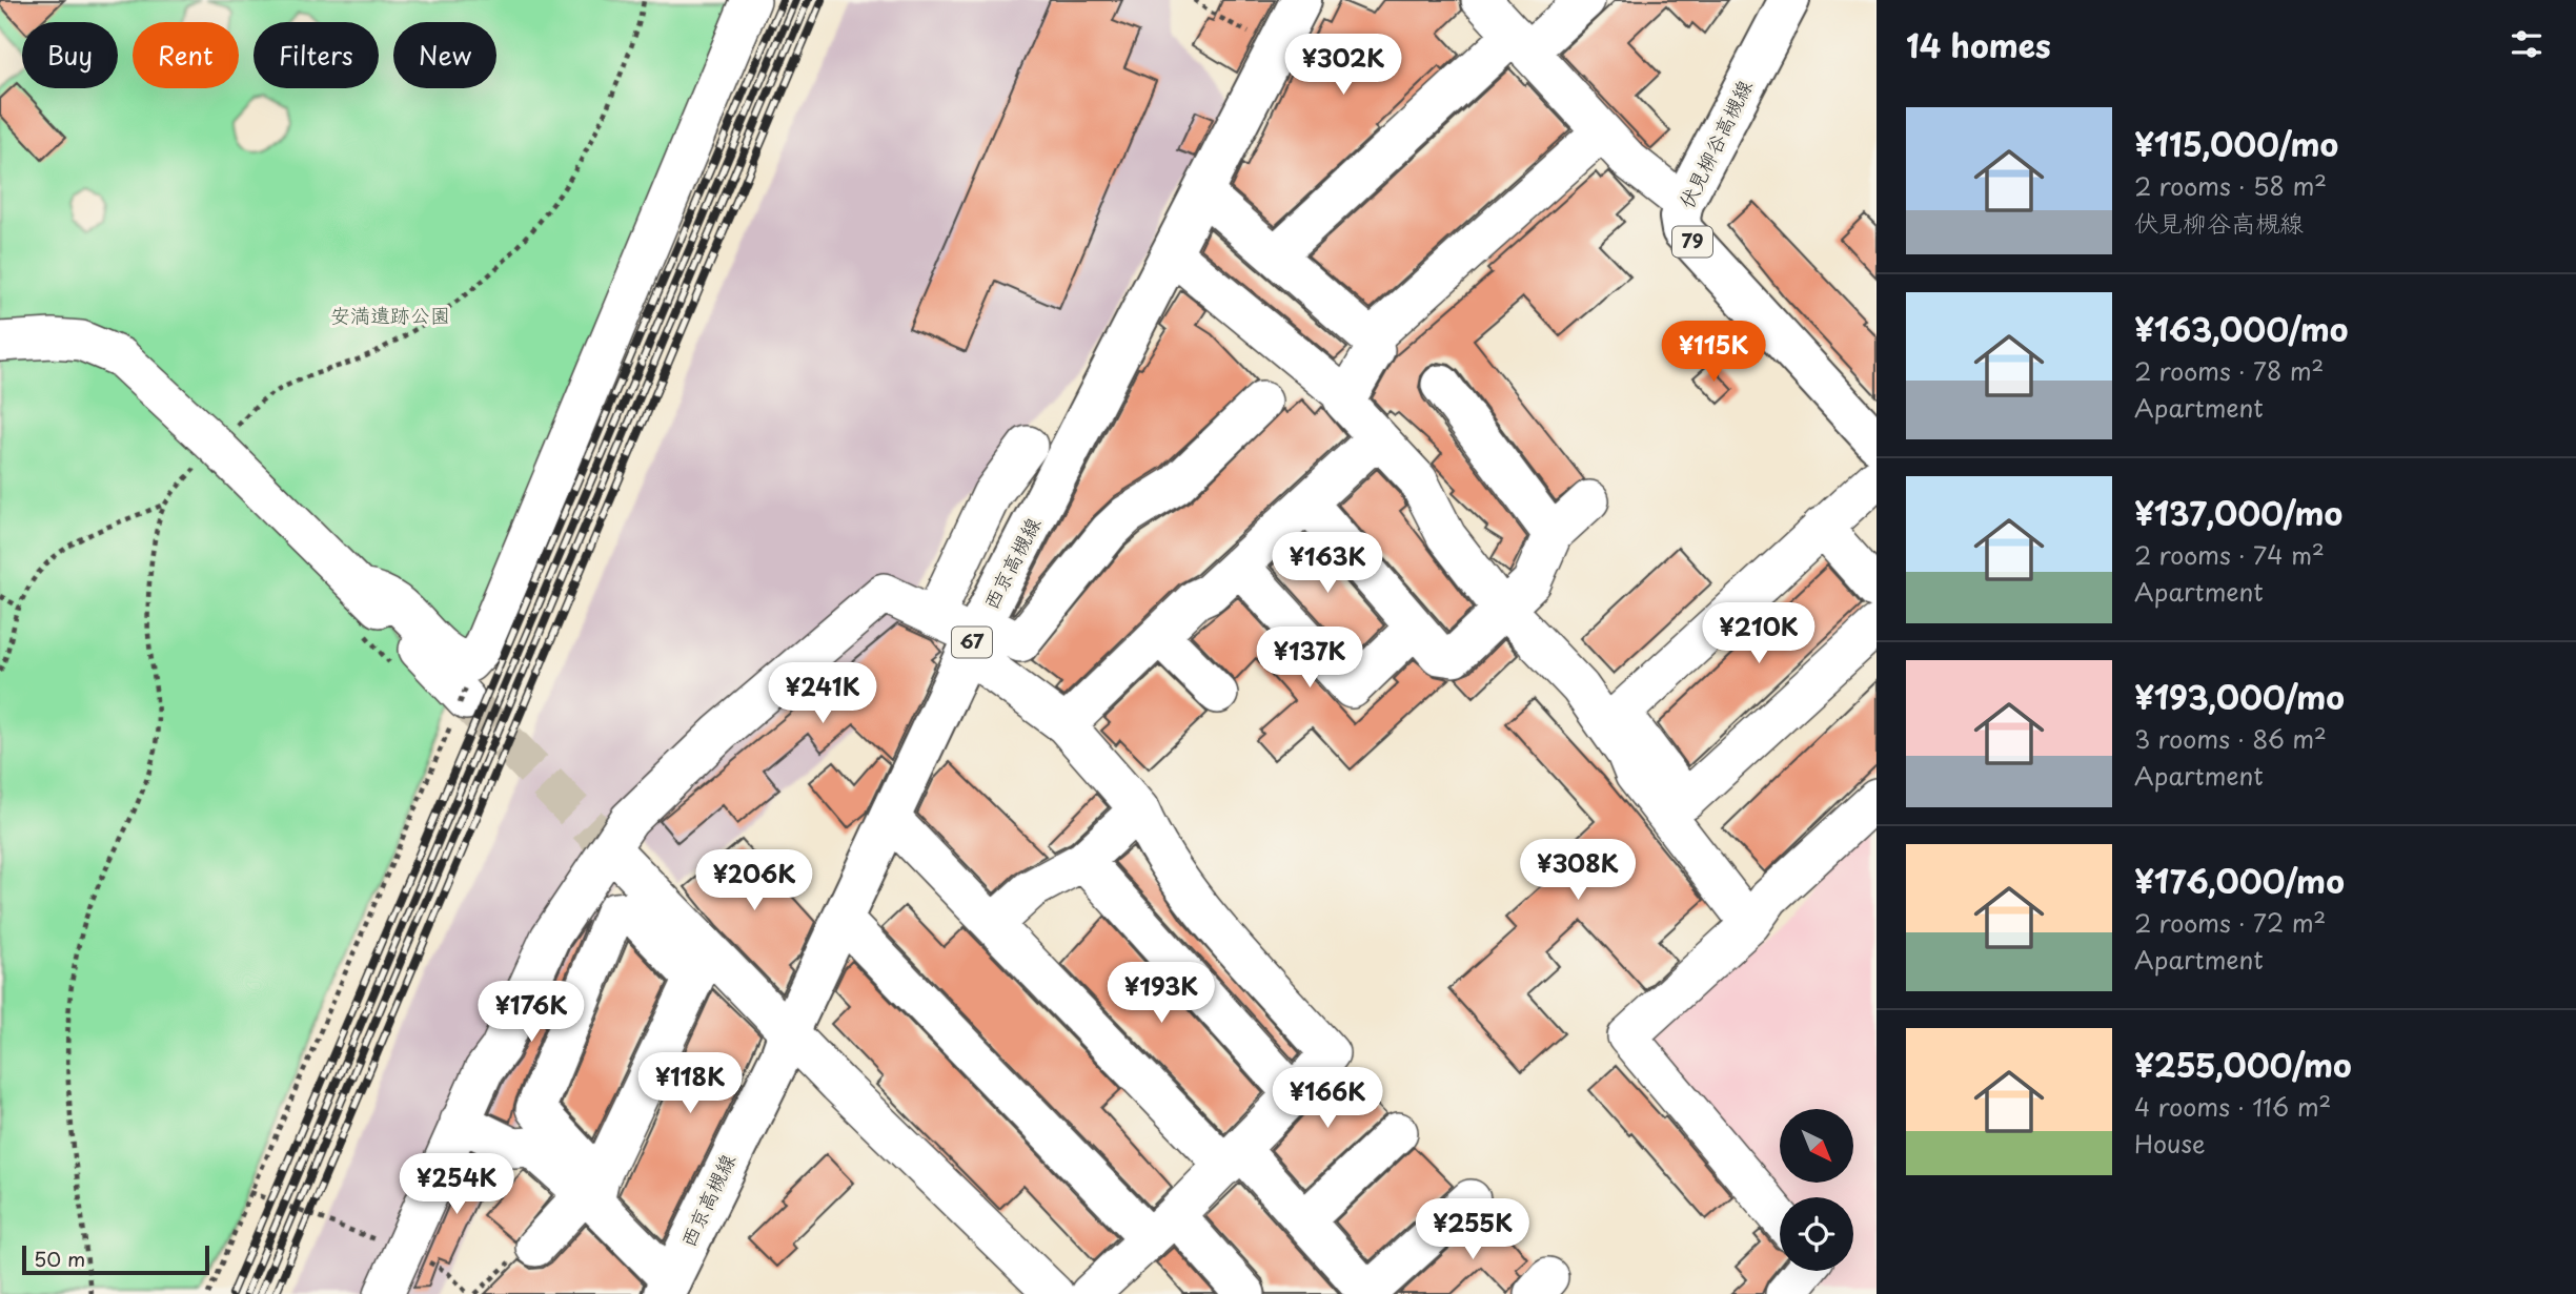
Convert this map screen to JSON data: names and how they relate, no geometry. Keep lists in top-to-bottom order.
{
  "streets": {
    "main road": [
      "伏見柳谷高槻線",
      "79",
      "西京高槻線",
      "67"
    ]
  },
  "parks": ["安満遺跡公園"],
  "scale_bar": "50 m",
  "north": "bottom right",
  "page": {
    "heading": "14 homes",
    "chip": [
      "Buy",
      "Rent",
      "Filters",
      "New"
    ],
    "price": [
      "¥302K",
      "¥115K",
      "¥163K",
      "¥210K",
      "¥137K",
      "¥241K",
      "¥308K",
      "¥206K",
      "¥193K",
      "¥176K",
      "¥118K",
      "¥166K",
      "¥254K",
      "¥255K"
    ],
    "list": [
      {
        "name": "¥115,000/mo",
        "note": "2 rooms · 58 m² · 伏見柳谷高槻線"
      },
      {
        "name": "¥163,000/mo",
        "note": "2 rooms · 78 m² · Apartment"
      },
      {
        "name": "¥137,000/mo",
        "note": "2 rooms · 74 m² · Apartment"
      },
      {
        "name": "¥193,000/mo",
        "note": "3 rooms · 86 m² · Apartment"
      },
      {
        "name": "¥176,000/mo",
        "note": "2 rooms · 72 m² · Apartment"
      },
      {
        "name": "¥255,000/mo",
        "note": "4 rooms · 116 m² · House"
      }
    ],
    "scale": "50 m"
  }
}
